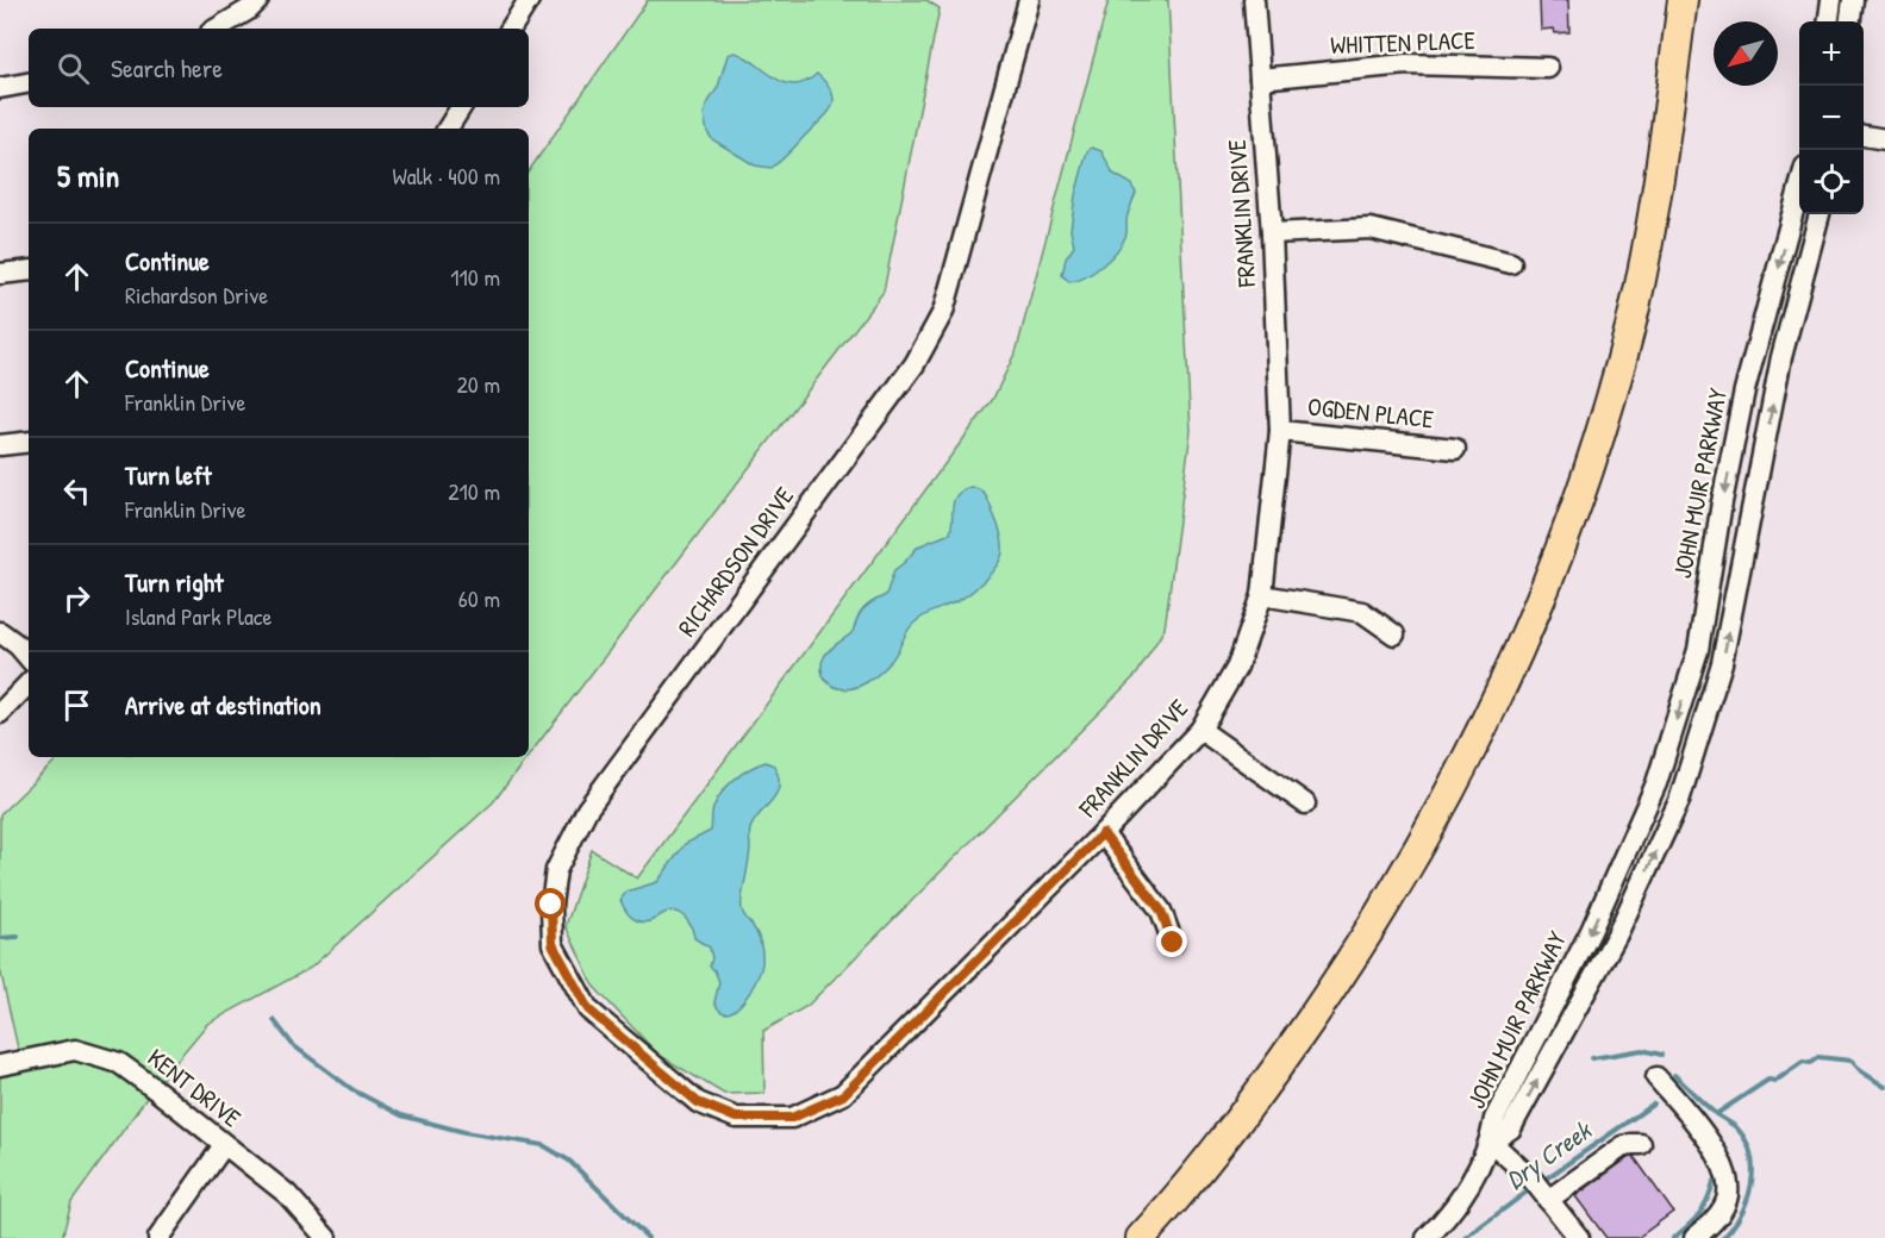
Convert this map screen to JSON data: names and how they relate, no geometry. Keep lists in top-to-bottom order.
{
  "streets": {
    "street": [
      "WHITTEN PLACE",
      "FRANKLIN DRIVE",
      "OGDEN PLACE",
      "JOHN MUIR PARKWAY",
      "RICHARDSON DRIVE",
      "KENT DRIVE"
    ]
  },
  "crossings": [
    ["WHITTEN PLACE", "FRANKLIN DRIVE"],
    ["FRANKLIN DRIVE", "OGDEN PLACE"],
    ["FRANKLIN DRIVE", "RICHARDSON DRIVE"]
  ],
  "water": ["Dry Creek"],
  "north": "bottom left",
  "page": {
    "map_buttons": ["+", "−"],
    "search": "Search here",
    "heading": ["5 min", "Walk · 400 m"],
    "list": [
      ["Continue", "Richardson Drive", "110 m"],
      ["Continue", "Franklin Drive", "20 m"],
      ["Turn left", "Franklin Drive", "210 m"],
      ["Turn right", "Island Park Place", "60 m"],
      "Arrive at destination"
    ]
  }
}
